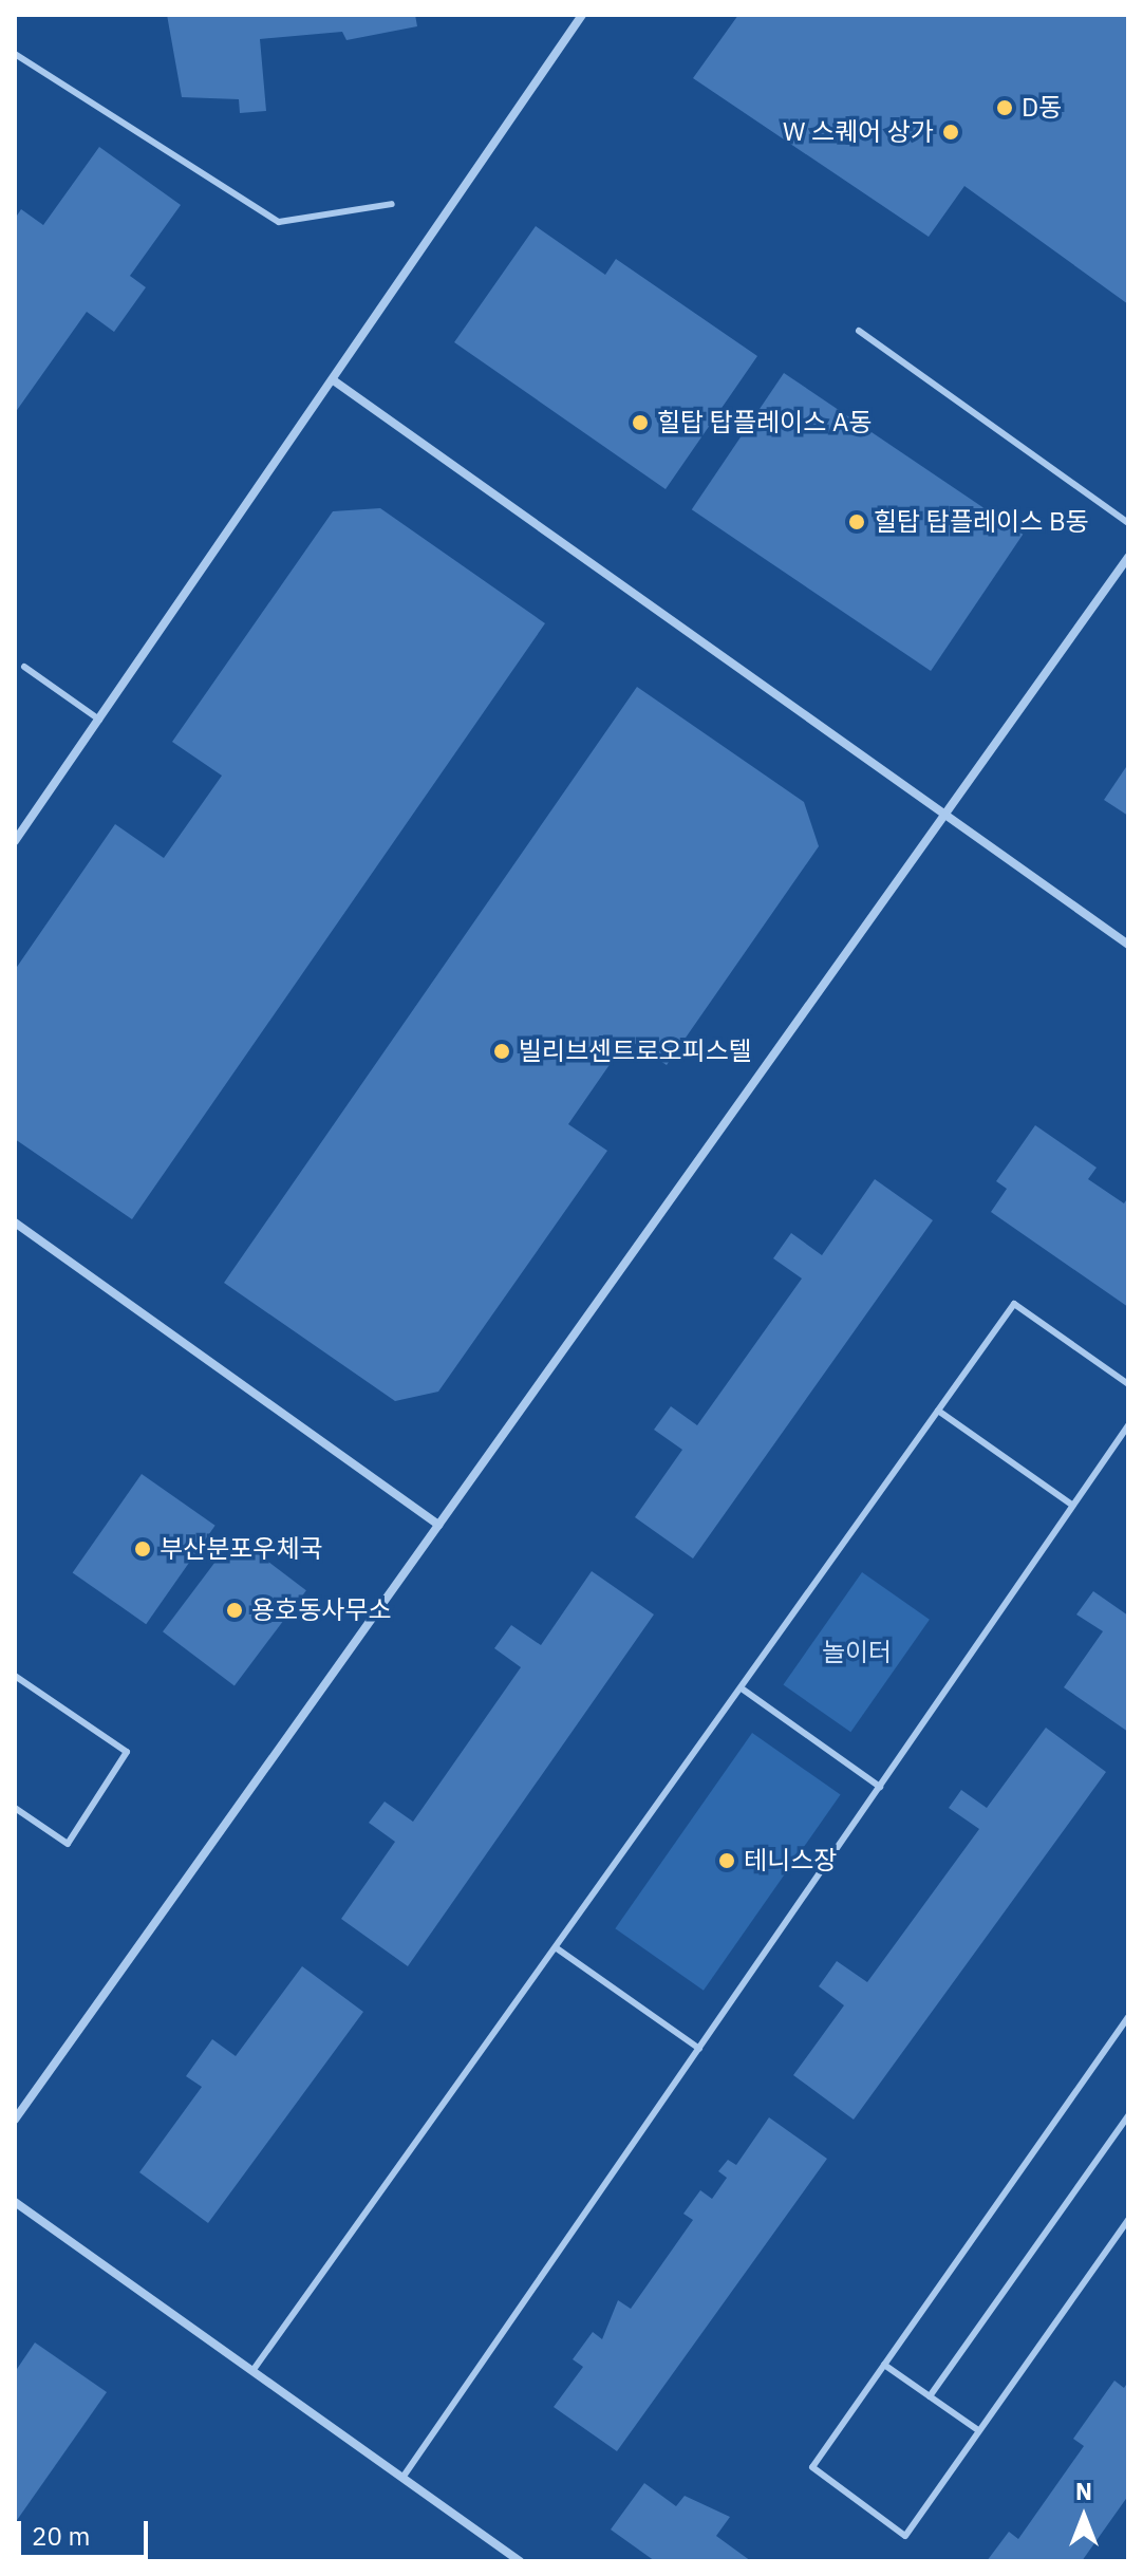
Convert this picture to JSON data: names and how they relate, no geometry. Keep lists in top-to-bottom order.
{
  "parks": ["놀이터"],
  "places": [
    "D동",
    "W 스퀘어 상가",
    "힐탑 탑플레이스 A동",
    "힐탑 탑플레이스 B동",
    "빌리브센트로오피스텔",
    "부산분포우체국",
    "용호동사무소",
    "테니스장"
  ],
  "scale_bar": "20 m",
  "north": "top"
}
